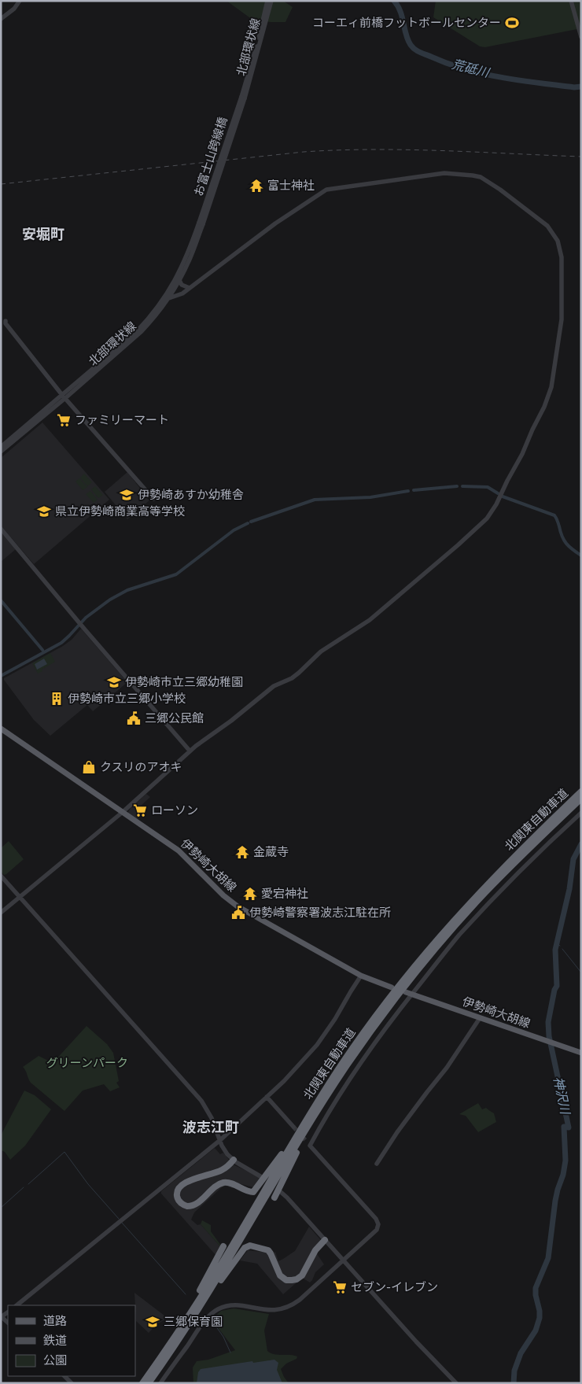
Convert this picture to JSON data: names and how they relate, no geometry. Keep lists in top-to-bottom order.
{
  "streets": {
    "highway": ["北関東自動車道"],
    "main road": ["伊勢崎大胡線"],
    "street": ["北部環状線", "お富士山跨線橋"]
  },
  "crossings": [
    ["北部環状線", "お富士山跨線橋"]
  ],
  "districts": ["安堀町", "波志江町"],
  "water": ["荒砥川", "神沢川"],
  "parks": ["グリーンパーク"],
  "places": {
    "sports": ["コーエィ前橋フットボールセンター"],
    "temple": ["富士神社", "金蔵寺", "愛宕神社"],
    "supermarket": ["ファミリーマート", "ローソン", "セブン-イレブン"],
    "school or university": [
      "伊勢崎あすか幼稚舎",
      "県立伊勢崎商業高等学校",
      "伊勢崎市立三郷幼稚園",
      "三郷保育園"
    ],
    "building": ["伊勢崎市立三郷小学校"],
    "public building": ["三郷公民館", "伊勢崎警察署波志江駐在所"],
    "shop": ["クスリのアオキ"]
  },
  "legend": ["道路", "鉄道", "公園"]
}
